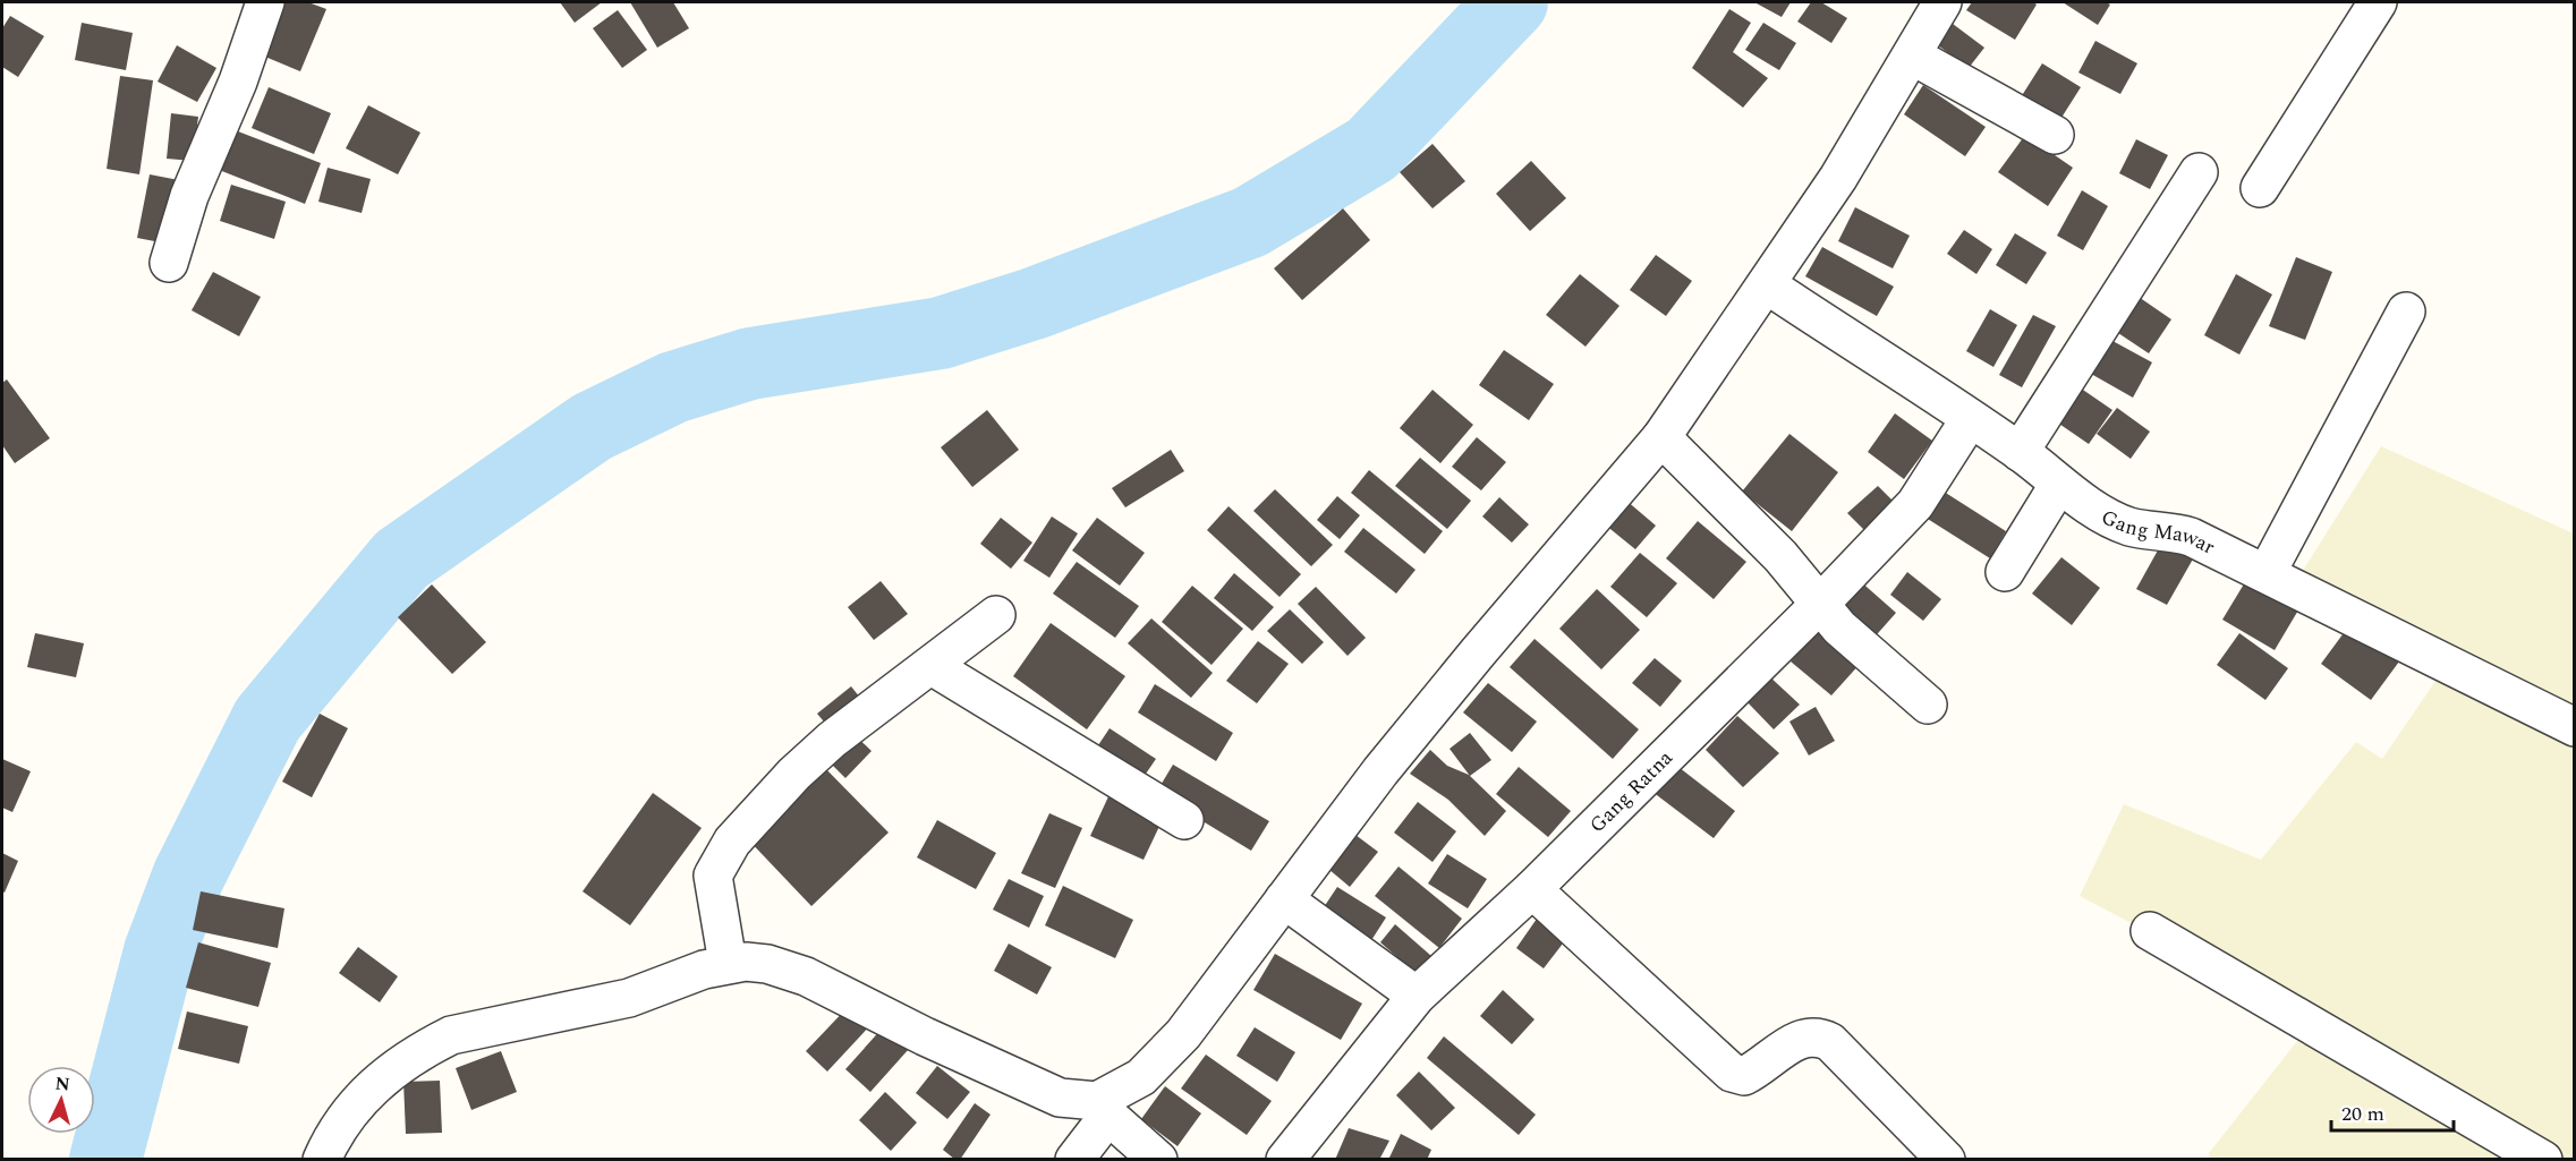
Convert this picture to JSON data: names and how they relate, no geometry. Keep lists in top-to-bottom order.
{
  "streets": {
    "street": ["Gang Mawar", "Gang Ratna"]
  },
  "crossings": [
    ["Gang Mawar", "Gang Ratna"]
  ],
  "scale_bar": "20 m",
  "north": "top"
}
